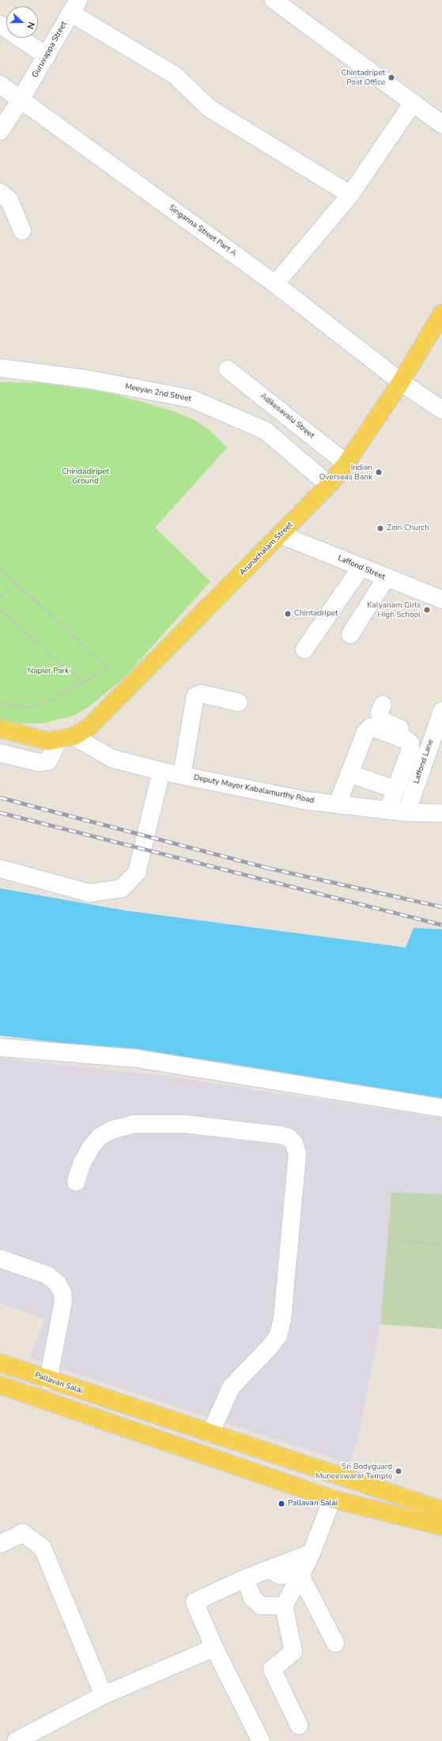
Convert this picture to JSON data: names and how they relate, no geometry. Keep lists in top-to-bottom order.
{
  "streets": {
    "main road": ["Arunachalam Street", "Deputy Mayor Kabalamurthy Road", "Pallavan Salai"],
    "street": [
      "Guruvappa Street",
      "Singanna Street Part A",
      "Meeyan 2nd Street",
      "Adikesavalu Street",
      "Laffond Street",
      "Laffond Lane"
    ]
  },
  "crossings": [
    ["Guruvappa Street", "Singanna Street Part A"],
    ["Singanna Street Part A", "Arunachalam Street"],
    ["Meeyan 2nd Street", "Arunachalam Street"],
    ["Adikesavalu Street", "Arunachalam Street"],
    ["Arunachalam Street", "Laffond Street"],
    ["Arunachalam Street", "Deputy Mayor Kabalamurthy Road"],
    ["Laffond Lane", "Deputy Mayor Kabalamurthy Road"]
  ],
  "parks": ["Chindadiripet Ground", "Napier Park"],
  "places": [
    "Chintadripet Post Office",
    "Indian Overseas Bank",
    "Zion Church",
    "Kalyanam Girls High School",
    "Chintadripet",
    "Sri Bodyguard Muneeswarar Temple",
    "Pallavan Salai"
  ],
  "north": "right"
}
